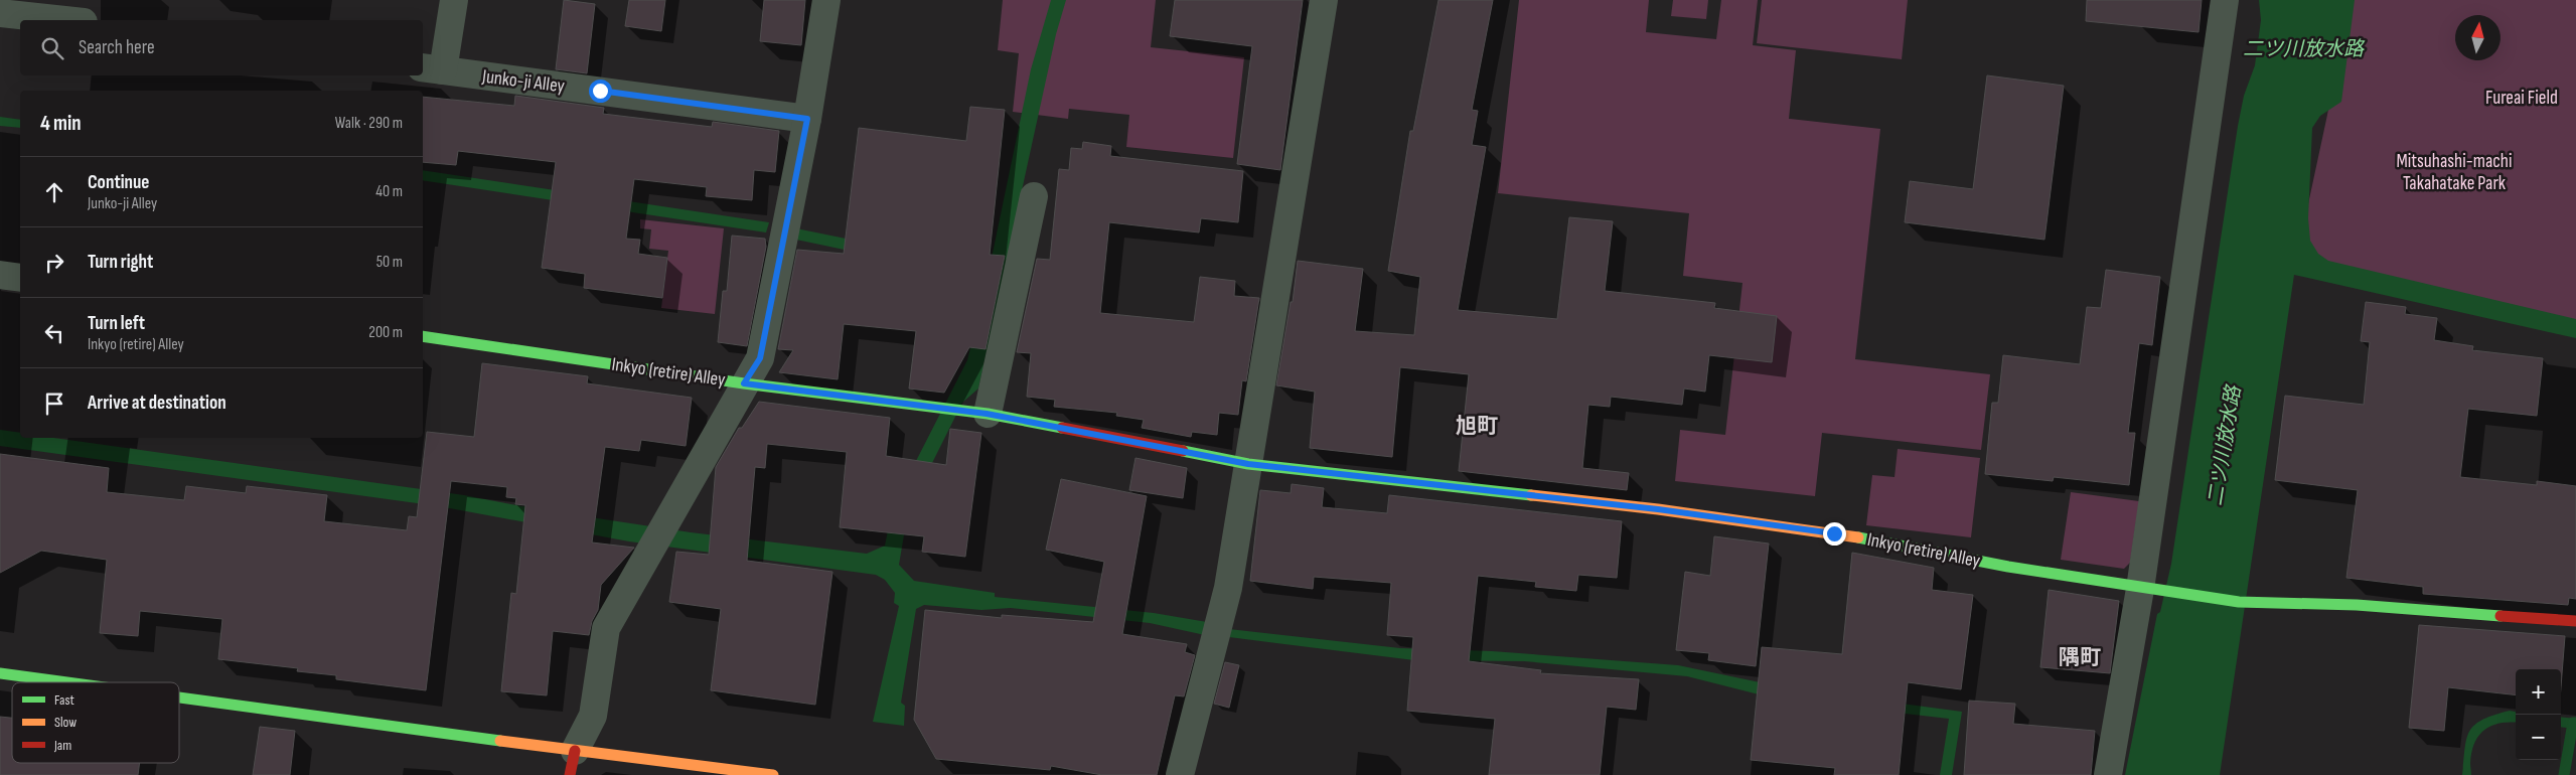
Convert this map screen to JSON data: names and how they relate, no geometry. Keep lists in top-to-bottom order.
{
  "streets": {
    "street": ["Junko-ji Alley", "Inkyo (retire) Alley"]
  },
  "districts": ["旭町", "隅町"],
  "water": ["二ツ川放水路"],
  "parks": ["Fureai Field", "Mitsuhashi-machi Takahatake Park"],
  "legend": ["Fast", "Slow", "Jam"],
  "north": "top",
  "page": {
    "search": "Search here",
    "heading": ["4 min", "Walk · 290 m"],
    "list": [
      ["Continue", "Junko-ji Alley", "40 m"],
      ["Turn right", "50 m"],
      ["Turn left", "Inkyo (retire) Alley", "200 m"],
      "Arrive at destination"
    ],
    "map_buttons": ["+", "−"]
  }
}
